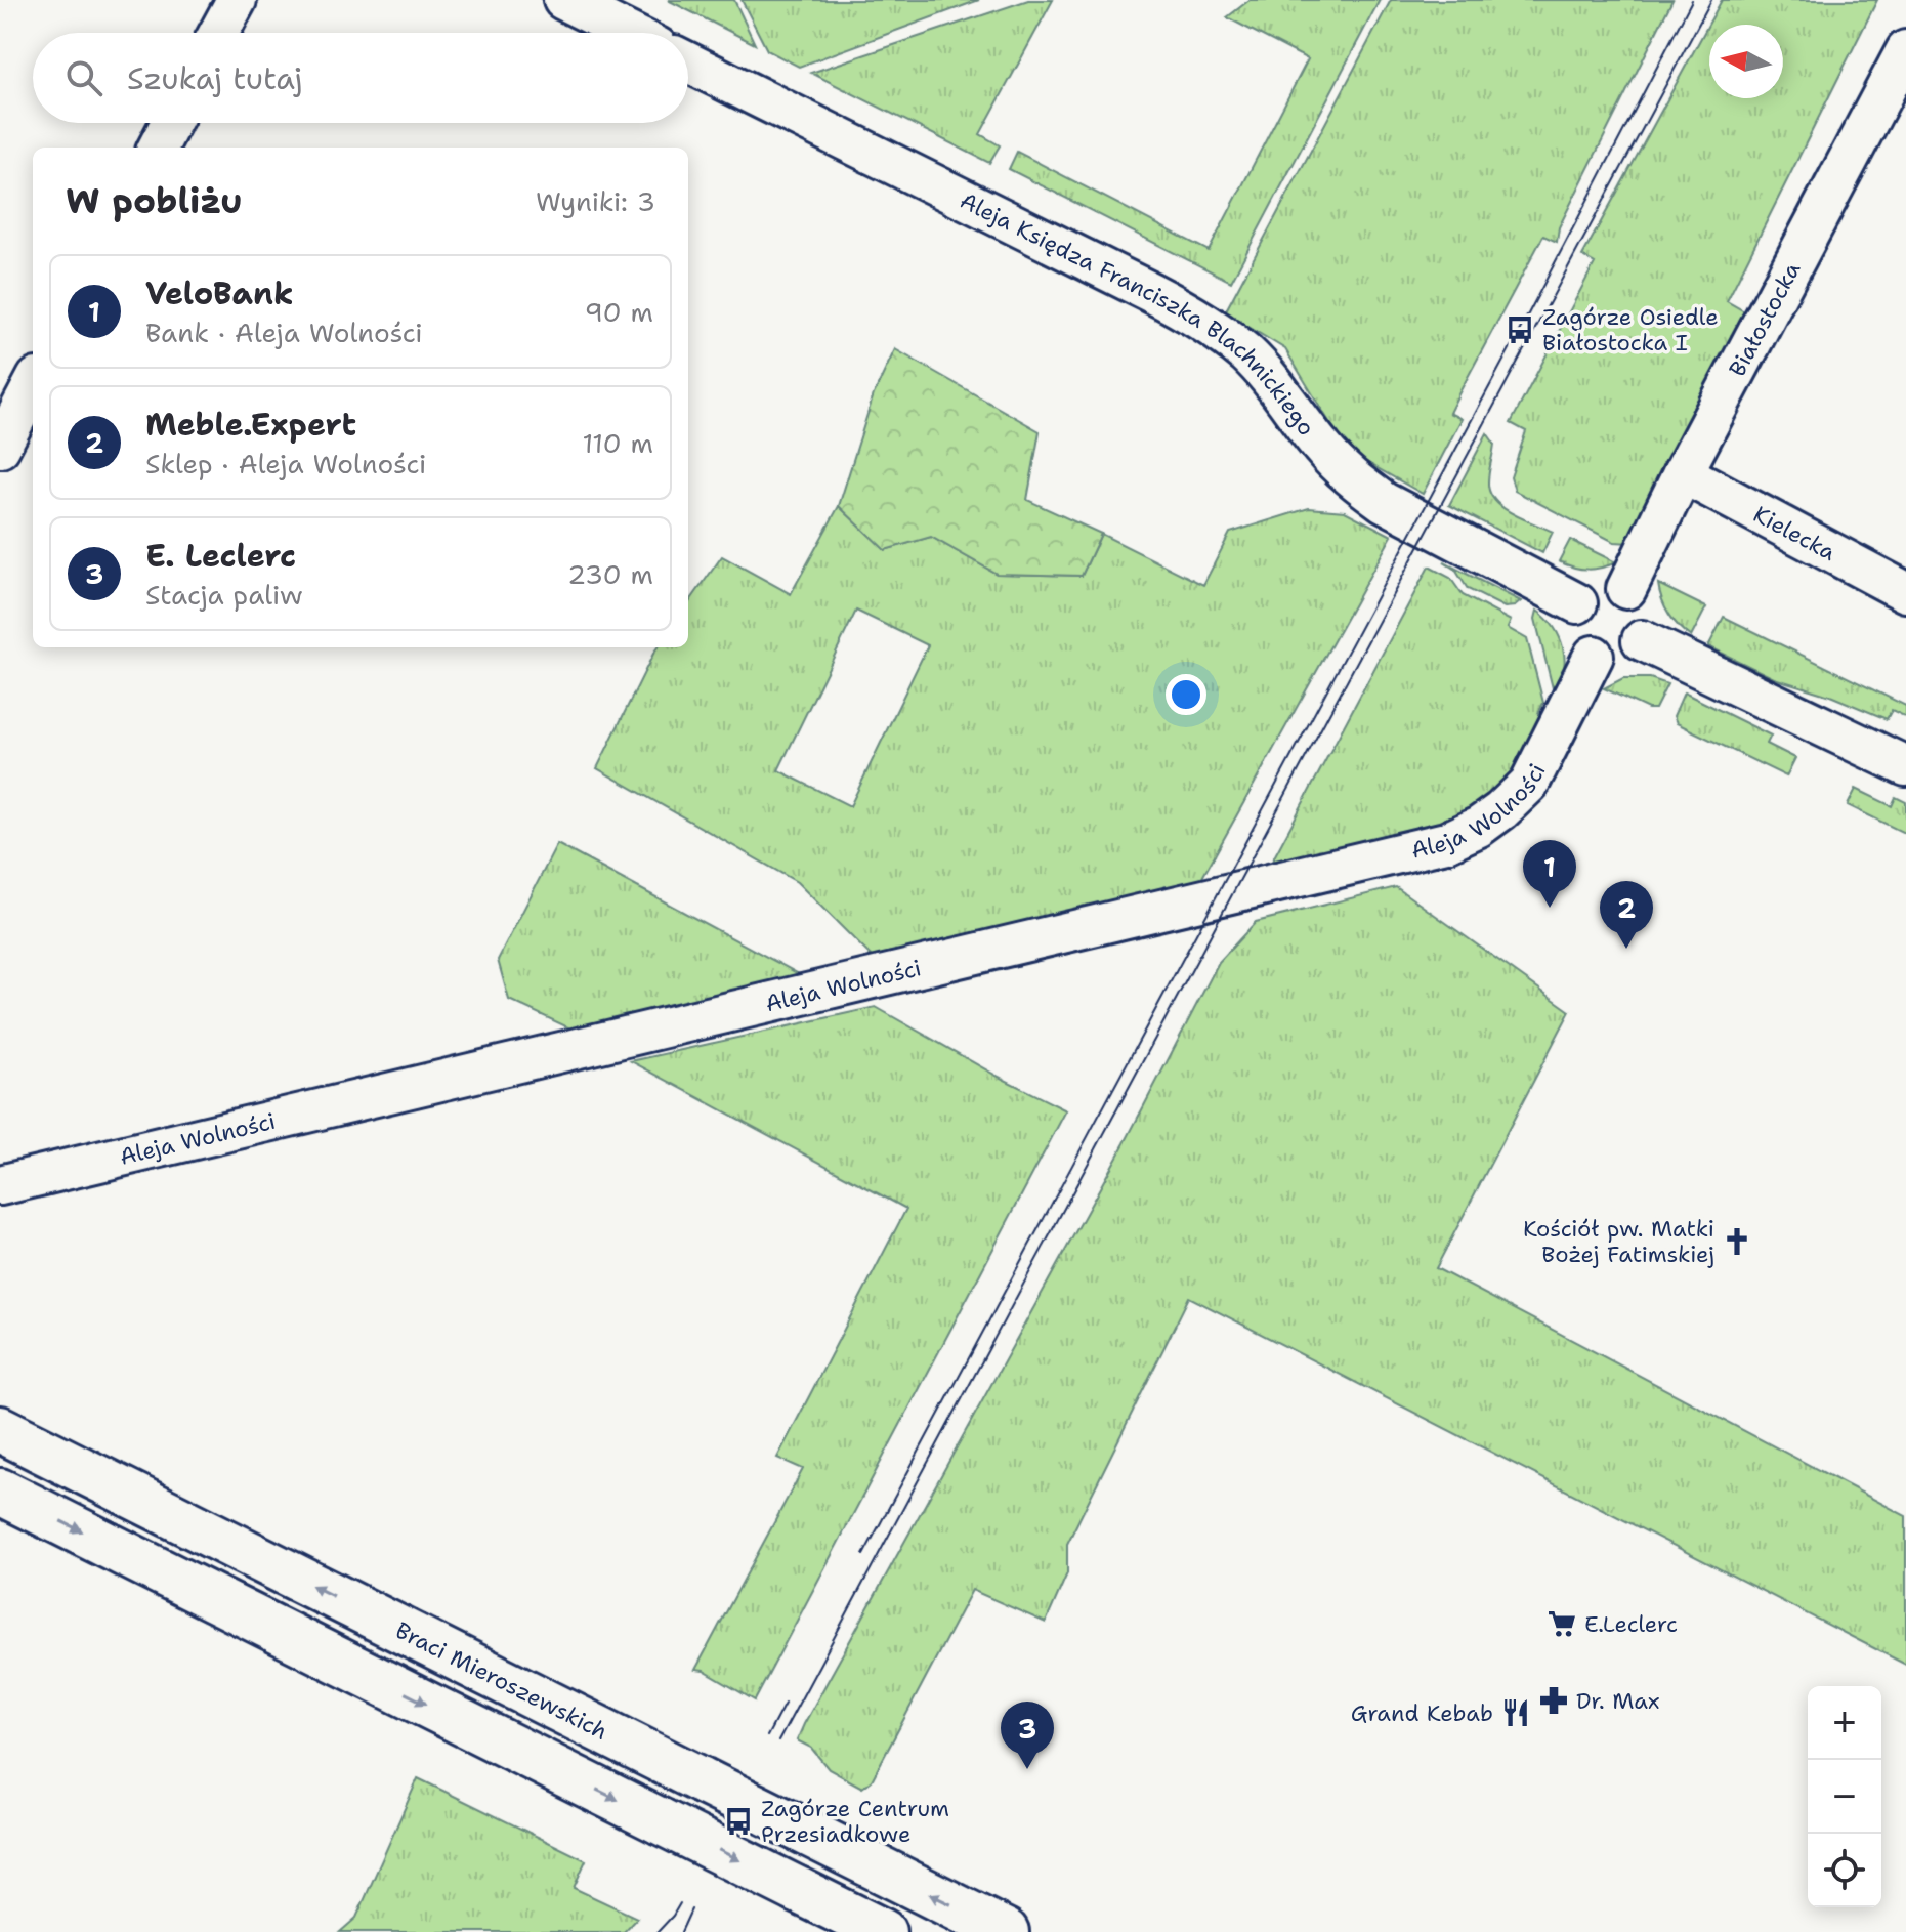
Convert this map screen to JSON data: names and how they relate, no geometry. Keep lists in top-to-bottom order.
{
  "streets": {
    "main road": ["Braci Mieroszewskich"],
    "street": [
      "Aleja Księdza Franciszka Blachnickiego",
      "Białostocka",
      "Kielecka",
      "Aleja Wolności"
    ]
  },
  "crossings": [
    ["Aleja Księdza Franciszka Blachnickiego", "Białostocka"],
    ["Aleja Księdza Franciszka Blachnickiego", "Aleja Wolności"],
    ["Białostocka", "Kielecka"],
    ["Białostocka", "Aleja Wolności"]
  ],
  "places": {
    "bus stop": ["Zagórze Osiedle Białostocka I", "Zagórze Centrum Przesiadkowe"],
    "church": ["Kościół pw. Matki Bożej Fatimskiej"],
    "supermarket": ["E.Leclerc"],
    "pharmacy": ["Dr. Max"],
    "restaurant": ["Grand Kebab"]
  },
  "north": "left",
  "page": {
    "search": "Szukaj tutaj",
    "heading": ["W pobliżu", "Wyniki: 3"],
    "list": [
      {
        "mark": "1",
        "name": "VeloBank",
        "note": "Bank · Aleja Wolności",
        "value": "90 m"
      },
      {
        "mark": "2",
        "name": "Meble.Expert",
        "note": "Sklep · Aleja Wolności",
        "value": "110 m"
      },
      {
        "mark": "3",
        "name": "E. Leclerc",
        "note": "Stacja paliw",
        "value": "230 m"
      }
    ],
    "pins": ["1", "2", "3"],
    "map_buttons": ["+", "−"]
  }
}
